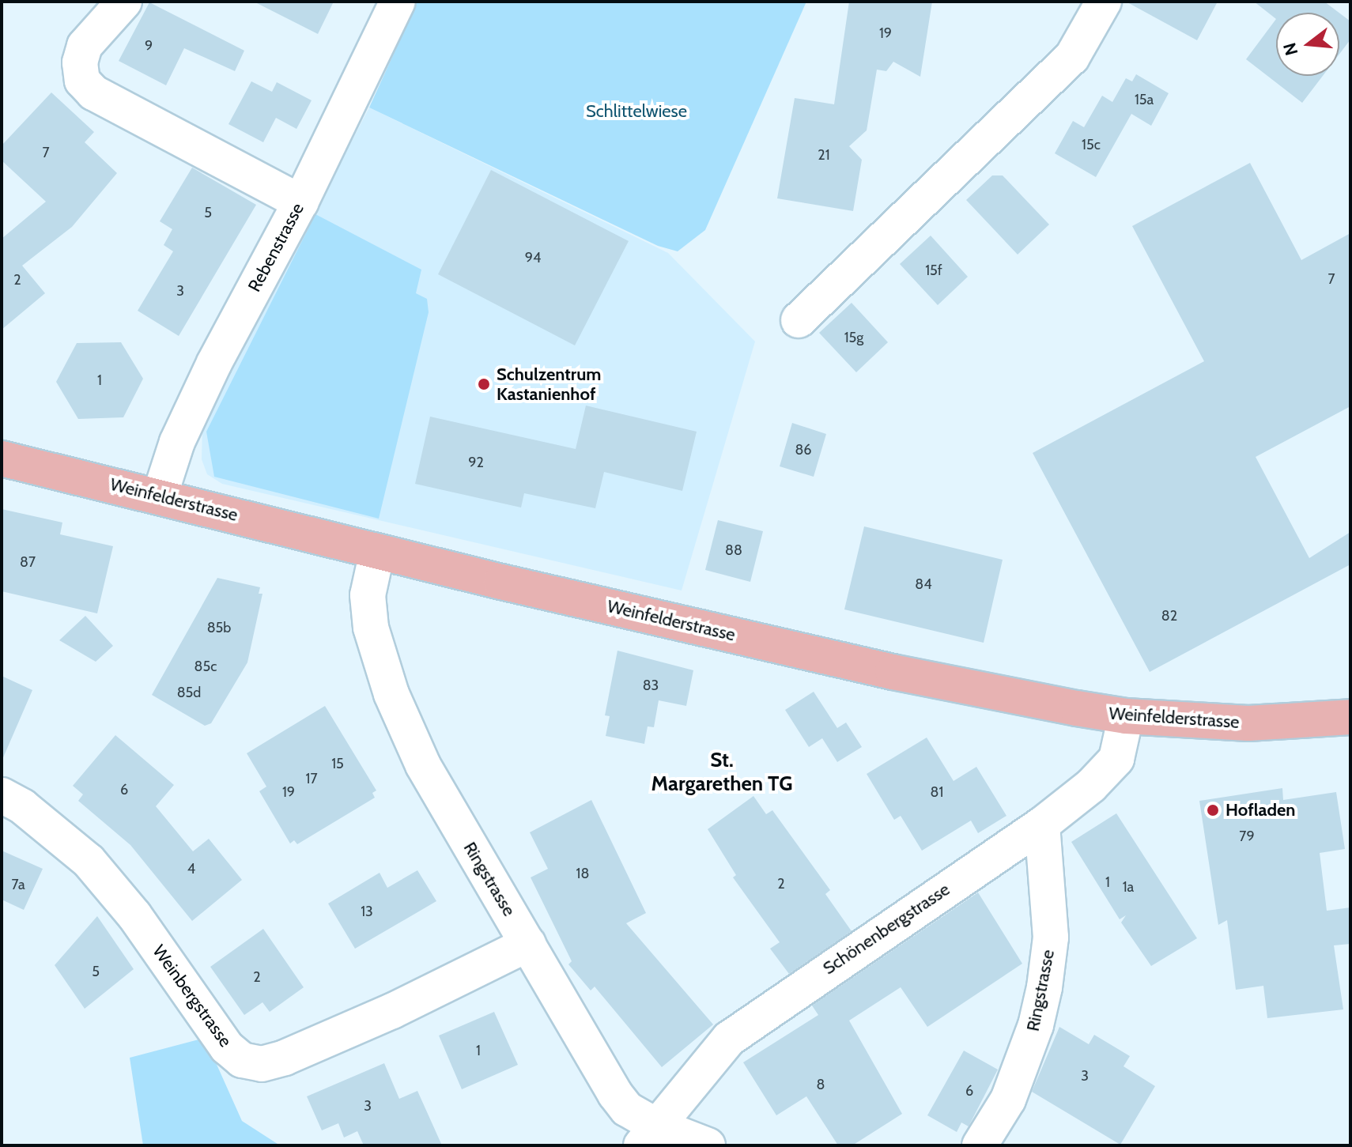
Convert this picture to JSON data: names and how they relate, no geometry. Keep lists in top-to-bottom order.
{
  "streets": {
    "main road": ["Weinfelderstrasse"],
    "street": [
      "Rebenstrasse",
      "Ringstrasse",
      "Schönenbergstrasse",
      "Weinbergstrasse"
    ]
  },
  "crossings": [
    ["Rebenstrasse", "Weinfelderstrasse"],
    ["Weinfelderstrasse", "Ringstrasse"],
    ["Weinfelderstrasse", "Schönenbergstrasse"],
    ["Ringstrasse", "Schönenbergstrasse"],
    ["Ringstrasse", "Weinbergstrasse"]
  ],
  "districts": ["St. Margarethen TG"],
  "parks": ["Schlittelwiese"],
  "places": ["Schulzentrum Kastanienhof", "Hofladen"],
  "house_numbers": [
    "19",
    "9",
    "15a",
    "15c",
    "7",
    "21",
    "5",
    "94",
    "15f",
    "7",
    "2",
    "3",
    "15g",
    "1",
    "86",
    "92",
    "88",
    "87",
    "84",
    "82",
    "85b",
    "85c",
    "83",
    "85d",
    "15",
    "17",
    "6",
    "19",
    "81",
    "79",
    "4",
    "18",
    "1",
    "2",
    "7a",
    "1a",
    "13",
    "5",
    "2",
    "1",
    "3",
    "8",
    "6",
    "3"
  ],
  "north": "left"
}
